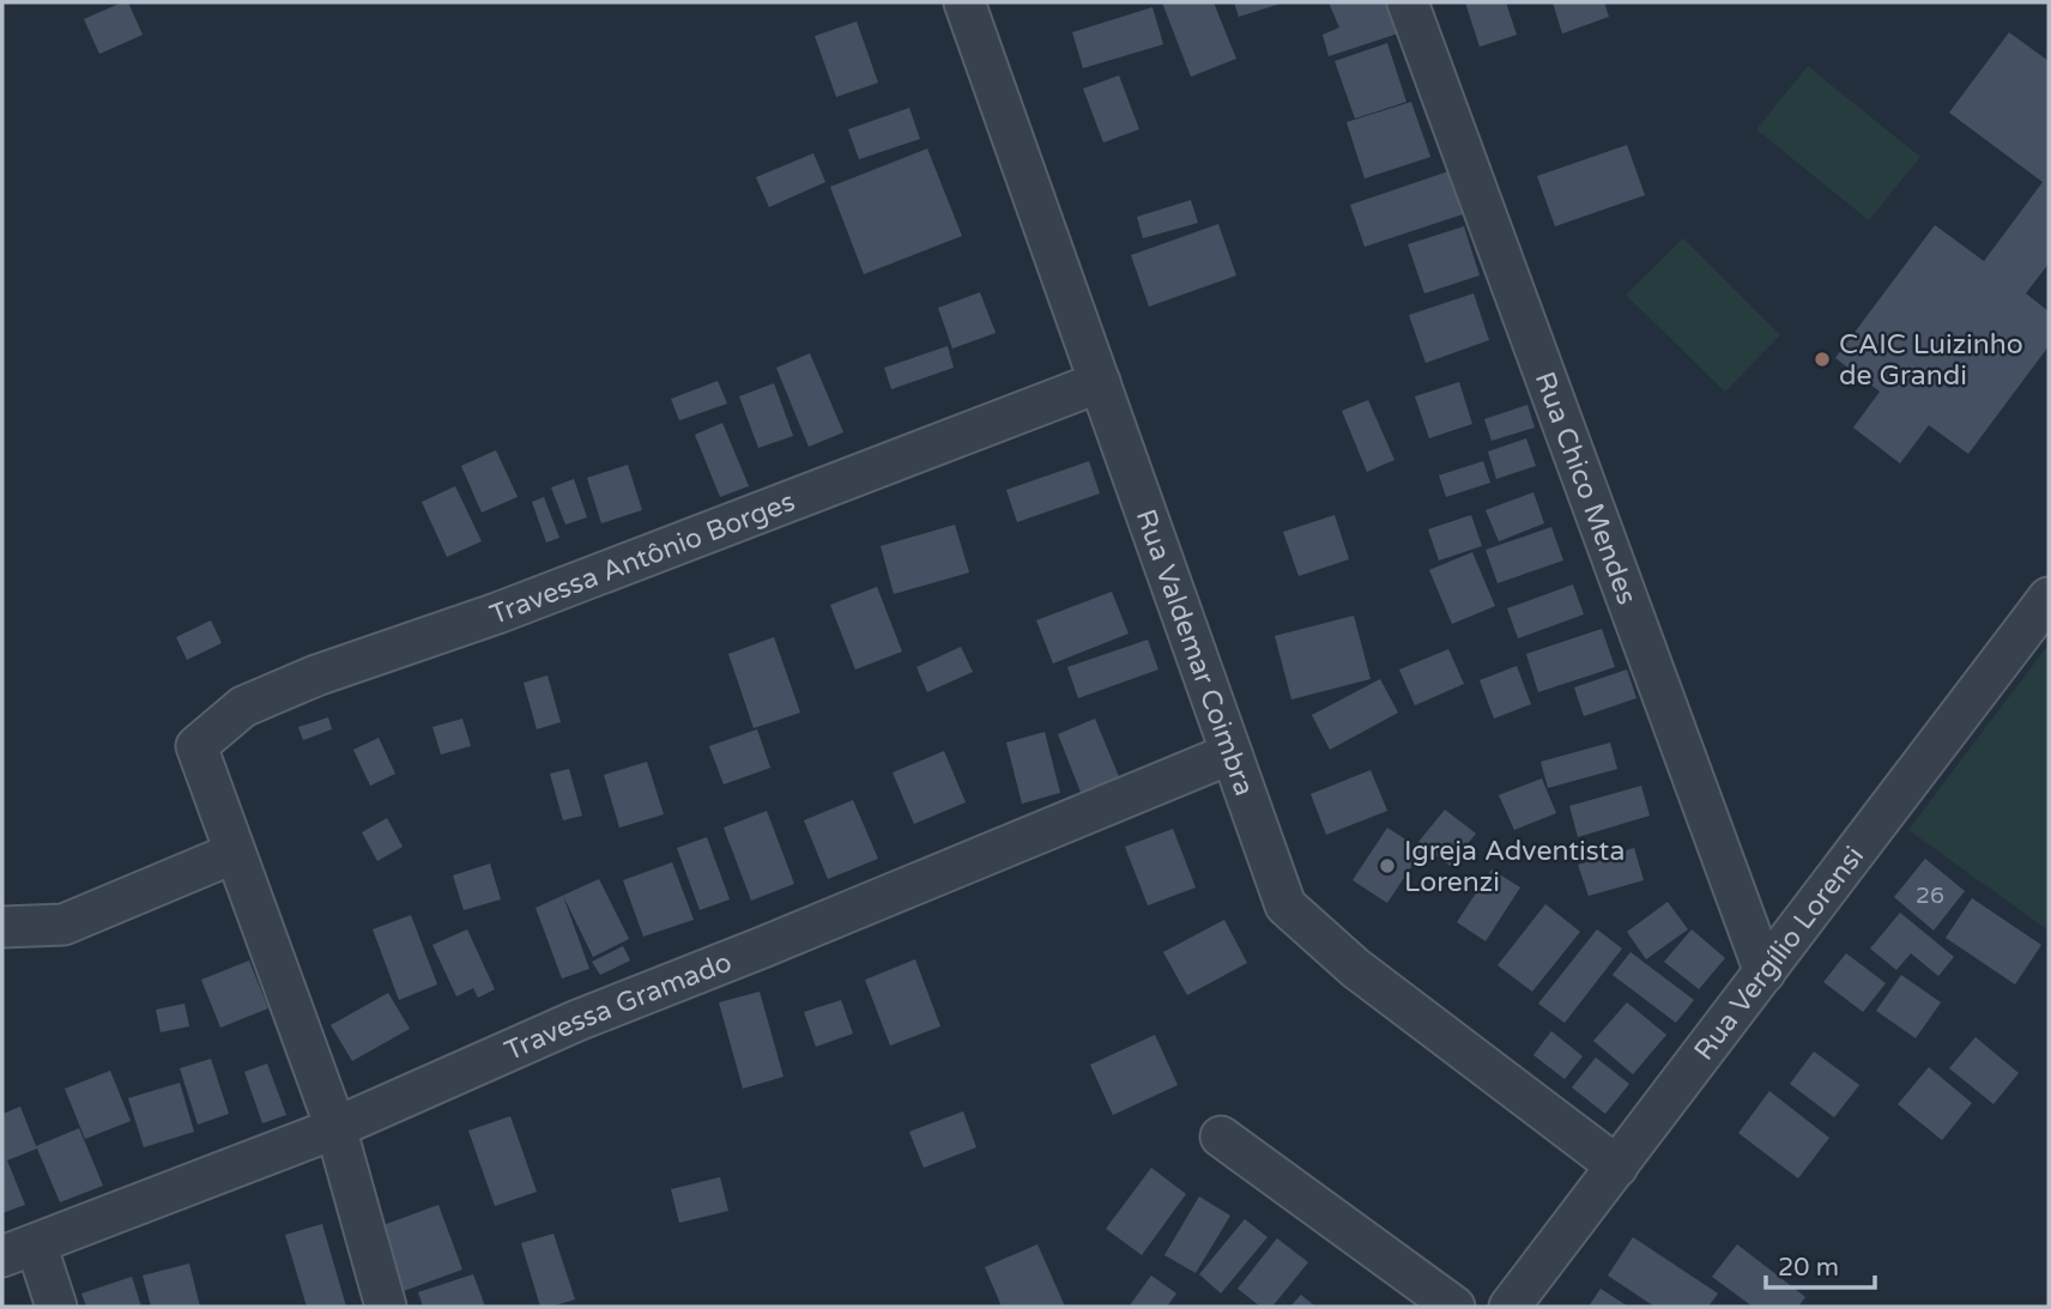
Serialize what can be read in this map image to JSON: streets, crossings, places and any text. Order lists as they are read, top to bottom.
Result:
{
  "streets": {
    "street": [
      "Rua Chico Mendes",
      "Travessa Antônio Borges",
      "Rua Valdemar Coimbra",
      "Rua Vergílio Lorensi",
      "Travessa Gramado"
    ]
  },
  "crossings": [
    ["Rua Chico Mendes", "Rua Vergílio Lorensi"],
    ["Travessa Antônio Borges", "Rua Valdemar Coimbra"],
    ["Rua Valdemar Coimbra", "Rua Vergílio Lorensi"],
    ["Rua Valdemar Coimbra", "Travessa Gramado"]
  ],
  "places": ["CAIC Luizinho de Grandi", "Igreja Adventista Lorenzi"],
  "house_numbers": ["26"],
  "scale_bar": "20 m"
}
